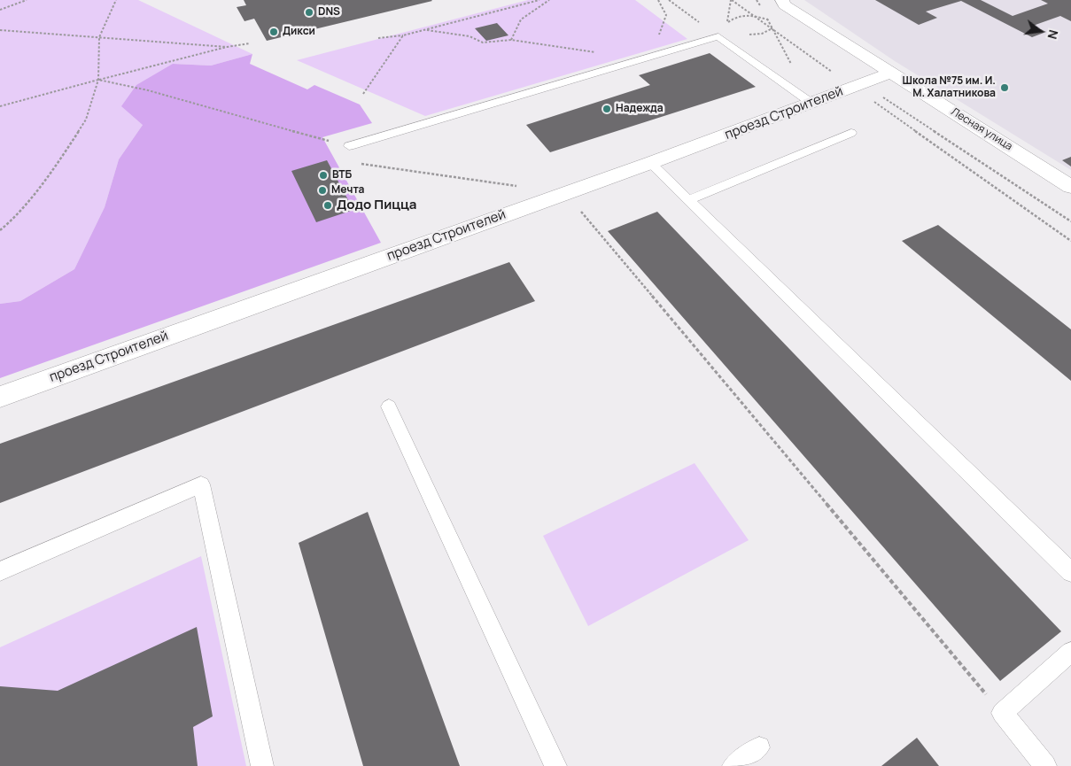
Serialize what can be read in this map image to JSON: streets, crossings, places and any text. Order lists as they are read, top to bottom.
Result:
{
  "streets": {
    "street": ["проезд Строителей", "Лесная улица"]
  },
  "crossings": [
    ["проезд Строителей", "Лесная улица"]
  ],
  "places": [
    "DNS",
    "Дикси",
    "Школа №75 им. И. М. Халатникова",
    "Надежда",
    "ВТБ",
    "Мечта",
    "Додо Пицца"
  ],
  "north": "right"
}
